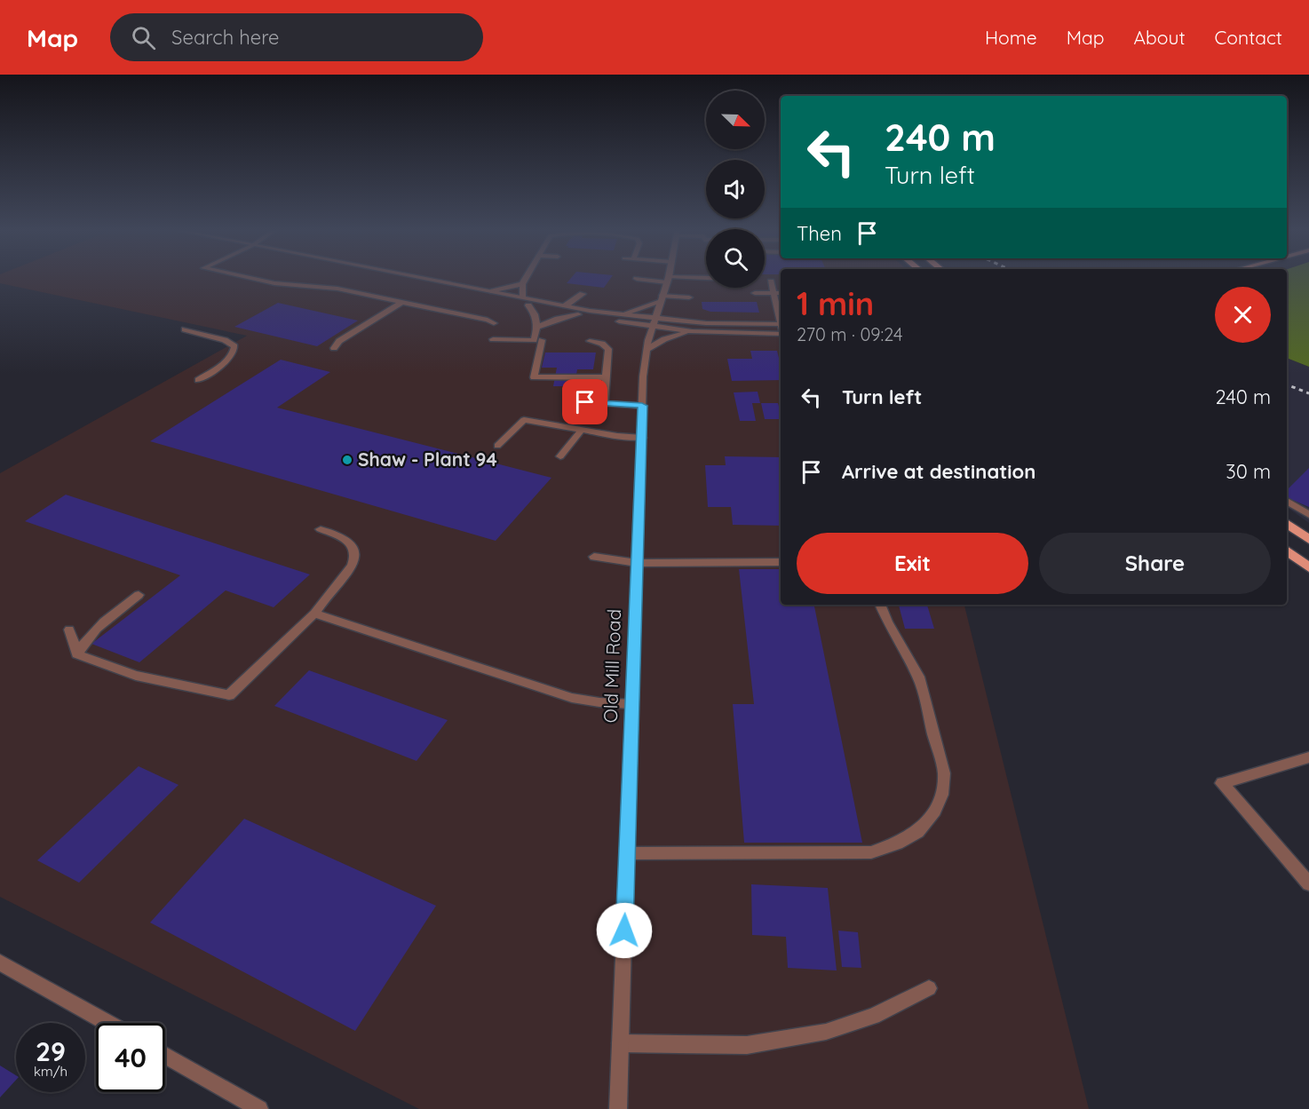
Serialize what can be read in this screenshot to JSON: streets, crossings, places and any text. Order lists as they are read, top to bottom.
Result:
{
  "streets": {
    "street": ["Old Mill Road"]
  },
  "places": ["Shaw - Plant 94"],
  "north": "bottom right",
  "page": {
    "header": "Map",
    "search": "Search here",
    "nav": [
      "Home",
      "Map",
      "About",
      "Contact"
    ],
    "turn": ["240 m", "Turn left"],
    "then": "Then",
    "heading": ["1 min", "270 m · 09:24"],
    "list": [
      {
        "name": "Turn left",
        "value": "240 m"
      },
      {
        "name": "Arrive at destination",
        "value": "30 m"
      }
    ],
    "buttons": ["Exit", "Share"],
    "speed": "29 km/h",
    "limit": "40"
  }
}
